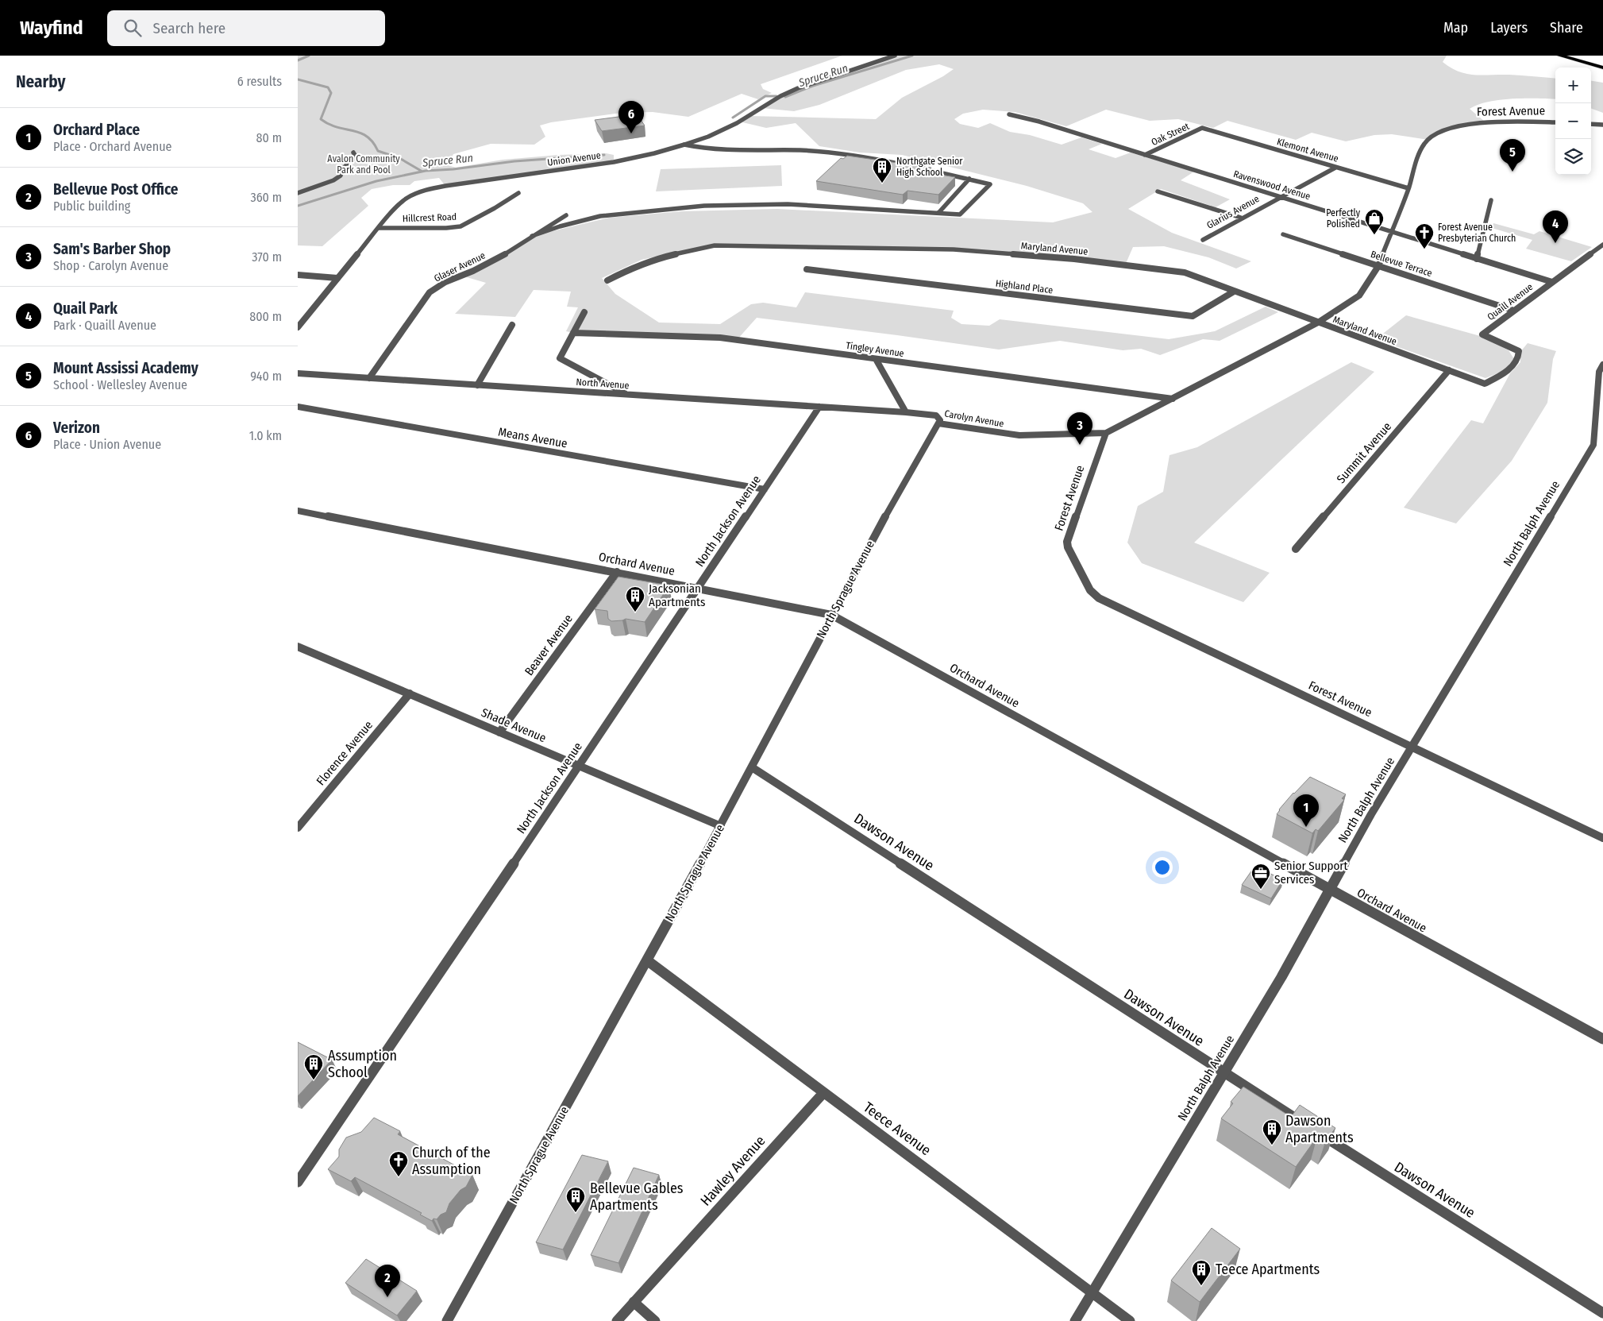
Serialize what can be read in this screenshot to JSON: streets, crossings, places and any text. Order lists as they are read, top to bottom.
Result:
{
  "streets": {
    "street": [
      "Forest Avenue",
      "Oak Street",
      "Klemont Avenue",
      "Union Avenue",
      "Ravenswood Avenue",
      "Glarius Avenue",
      "Hillcrest Road",
      "Maryland Avenue",
      "Bellevue Terrace",
      "Glaser Avenue",
      "Highland Place",
      "Quaill Avenue",
      "Tingley Avenue",
      "North Avenue",
      "Carolyn Avenue",
      "Means Avenue",
      "Summit Avenue",
      "North Jackson Avenue",
      "North Balph Avenue",
      "Orchard Avenue",
      "North Sprague Avenue",
      "Beaver Avenue",
      "Shade Avenue",
      "Florence Avenue",
      "Dawson Avenue",
      "Teece Avenue",
      "Hawley Avenue"
    ]
  },
  "crossings": [
    ["Forest Avenue", "Klemont Avenue"],
    ["Forest Avenue", "Ravenswood Avenue"],
    ["Forest Avenue", "Maryland Avenue"],
    ["Forest Avenue", "Bellevue Terrace"],
    ["Forest Avenue", "Tingley Avenue"],
    ["Forest Avenue", "Carolyn Avenue"],
    ["Forest Avenue", "North Balph Avenue"],
    ["Oak Street", "Klemont Avenue"],
    ["Oak Street", "Ravenswood Avenue"],
    ["Klemont Avenue", "Glarius Avenue"],
    ["Union Avenue", "Hillcrest Road"],
    ["Ravenswood Avenue", "Glarius Avenue"],
    ["Ravenswood Avenue", "Quaill Avenue"],
    ["Maryland Avenue", "Highland Place"],
    ["Maryland Avenue", "Quaill Avenue"],
    ["Maryland Avenue", "Summit Avenue"],
    ["Bellevue Terrace", "Quaill Avenue"],
    ["Glaser Avenue", "North Avenue"],
    ["North Avenue", "Carolyn Avenue"],
    ["North Avenue", "North Jackson Avenue"],
    ["Carolyn Avenue", "North Sprague Avenue"],
    ["Means Avenue", "North Jackson Avenue"],
    ["North Jackson Avenue", "Orchard Avenue"],
    ["North Jackson Avenue", "Shade Avenue"],
    ["North Balph Avenue", "Orchard Avenue"],
    ["North Balph Avenue", "Dawson Avenue"],
    ["North Balph Avenue", "Teece Avenue"],
    ["Orchard Avenue", "North Sprague Avenue"],
    ["Orchard Avenue", "Beaver Avenue"],
    ["North Sprague Avenue", "Shade Avenue"],
    ["North Sprague Avenue", "Dawson Avenue"],
    ["North Sprague Avenue", "Teece Avenue"],
    ["Beaver Avenue", "Shade Avenue"],
    ["Shade Avenue", "Florence Avenue"],
    ["Teece Avenue", "Hawley Avenue"]
  ],
  "water": ["Spruce Run"],
  "parks": ["Avalon Community Park and Pool"],
  "places": {
    "building": [
      "Northgate Senior High School",
      "Jacksonian Apartments",
      "Assumption School",
      "Dawson Apartments",
      "Bellevue Gables Apartments",
      "Teece Apartments"
    ],
    "shop": ["Perfectly Polished"],
    "church": ["Forest Avenue Presbyterian Church", "Church of the Assumption"],
    "office": ["Senior Support Services"]
  },
  "page": {
    "header": "Wayfind",
    "search": "Search here",
    "nav": ["Map", "Layers", "Share"],
    "heading": ["Nearby", "6 results"],
    "map_buttons": ["+", "−"],
    "pins": [
      "6",
      "5",
      "4",
      "3",
      "1",
      "2"
    ],
    "list": [
      {
        "mark": "1",
        "name": "Orchard Place",
        "note": "Place · Orchard Avenue",
        "value": "80 m"
      },
      {
        "mark": "2",
        "name": "Bellevue Post Office",
        "note": "Public building",
        "value": "360 m"
      },
      {
        "mark": "3",
        "name": "Sam's Barber Shop",
        "note": "Shop · Carolyn Avenue",
        "value": "370 m"
      },
      {
        "mark": "4",
        "name": "Quail Park",
        "note": "Park · Quaill Avenue",
        "value": "800 m"
      },
      {
        "mark": "5",
        "name": "Mount Assissi Academy",
        "note": "School · Wellesley Avenue",
        "value": "940 m"
      },
      {
        "mark": "6",
        "name": "Verizon",
        "note": "Place · Union Avenue",
        "value": "1.0 km"
      }
    ]
  }
}
